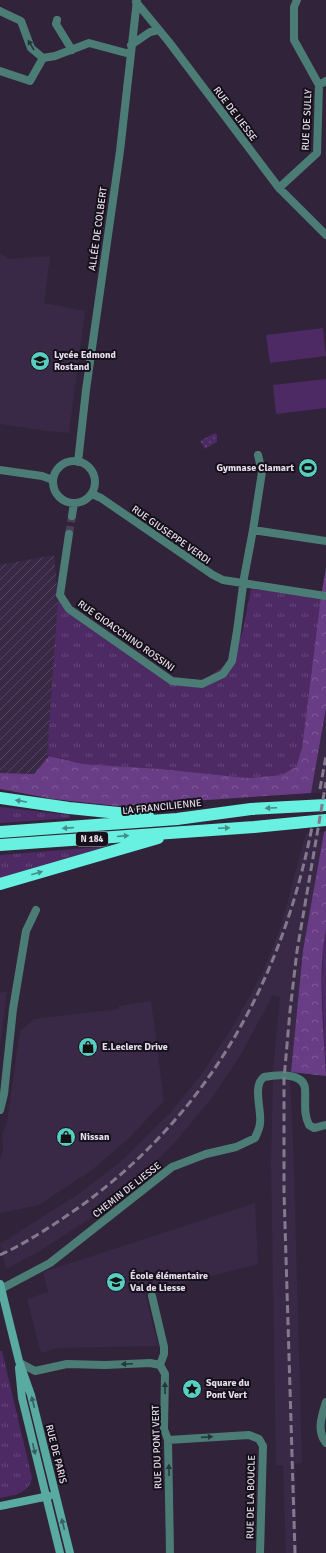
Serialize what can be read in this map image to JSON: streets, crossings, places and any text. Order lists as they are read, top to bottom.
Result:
{
  "streets": {
    "highway": ["LA FRANCILIENNE", "N 184"],
    "main road": ["RUE DE PARIS"],
    "street": [
      "RUE DE LIESSE",
      "RUE DE SULLY",
      "ALLÉE DE COLBERT",
      "RUE GIUSEPPE VERDI",
      "RUE GIOACCHINO ROSSINI",
      "CHEMIN DE LIESSE",
      "RUE DU PONT VERT",
      "RUE DE LA BOUCLE"
    ]
  },
  "crossings": [
    ["RUE DE LIESSE", "RUE DE SULLY"],
    ["RUE DE LIESSE", "ALLÉE DE COLBERT"],
    ["ALLÉE DE COLBERT", "RUE GIUSEPPE VERDI"],
    ["RUE GIUSEPPE VERDI", "RUE GIOACCHINO ROSSINI"],
    ["CHEMIN DE LIESSE", "RUE DE PARIS"],
    ["RUE DU PONT VERT", "RUE DE LA BOUCLE"]
  ],
  "one_way": ["RUE DU PONT VERT"],
  "places": {
    "school or university": ["Lycée Edmond Rostand", "École élémentaire Val de Liesse"],
    "sports": ["Gymnase Clamart"],
    "shop": ["E.Leclerc Drive", "Nissan"],
    "place": ["Square du Pont Vert"]
  }
}
